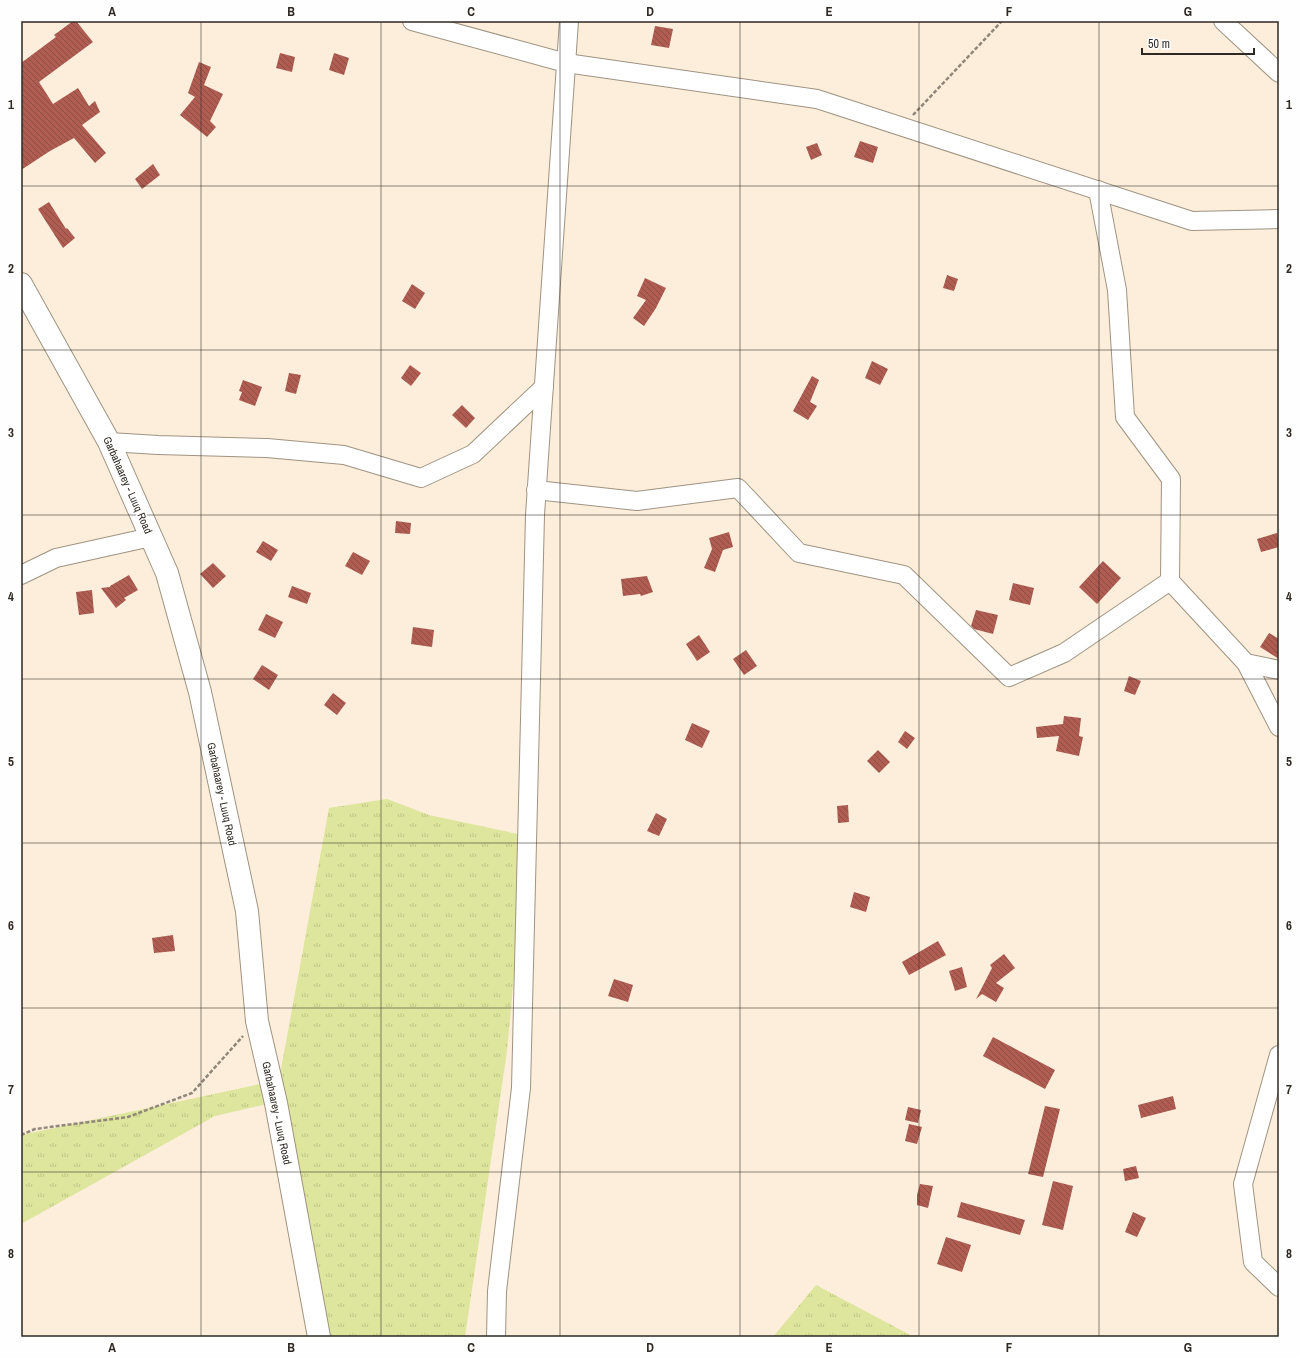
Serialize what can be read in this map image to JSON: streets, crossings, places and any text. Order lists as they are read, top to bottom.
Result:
{
  "streets": {
    "street": ["Garbahaarey - Luuq Road"]
  },
  "scale_bar": "50 m",
  "grid": {
    "columns": [
      "A",
      "B",
      "C",
      "D",
      "E",
      "F",
      "G"
    ],
    "rows": [
      "1",
      "2",
      "3",
      "4",
      "5",
      "6",
      "7",
      "8"
    ]
  }
}
